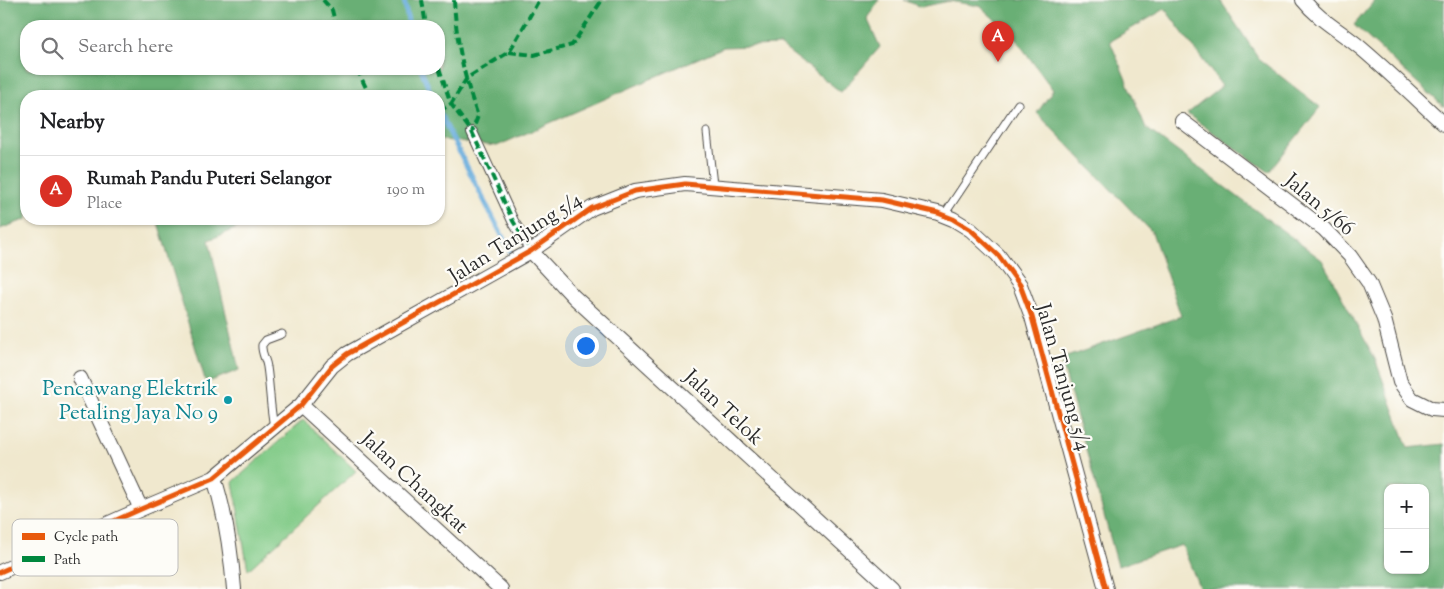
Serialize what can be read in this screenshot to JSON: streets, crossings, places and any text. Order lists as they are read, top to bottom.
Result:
{
  "streets": {
    "street": [
      "Jalan 5/66",
      "Jalan Tanjung 5/4",
      "Jalan Telok",
      "Jalan Changkat"
    ]
  },
  "crossings": [
    ["Jalan Tanjung 5/4", "Jalan Telok"],
    ["Jalan Tanjung 5/4", "Jalan Changkat"]
  ],
  "places": ["Pencawang Elektrik Petaling Jaya No 9"],
  "legend": ["Cycle path", "Path"],
  "page": {
    "search": "Search here",
    "pins": "A",
    "heading": "Nearby",
    "list": [
      {
        "mark": "A",
        "name": "Rumah Pandu Puteri Selangor",
        "note": "Place",
        "value": "190 m"
      }
    ],
    "map_buttons": ["+", "−"]
  }
}
